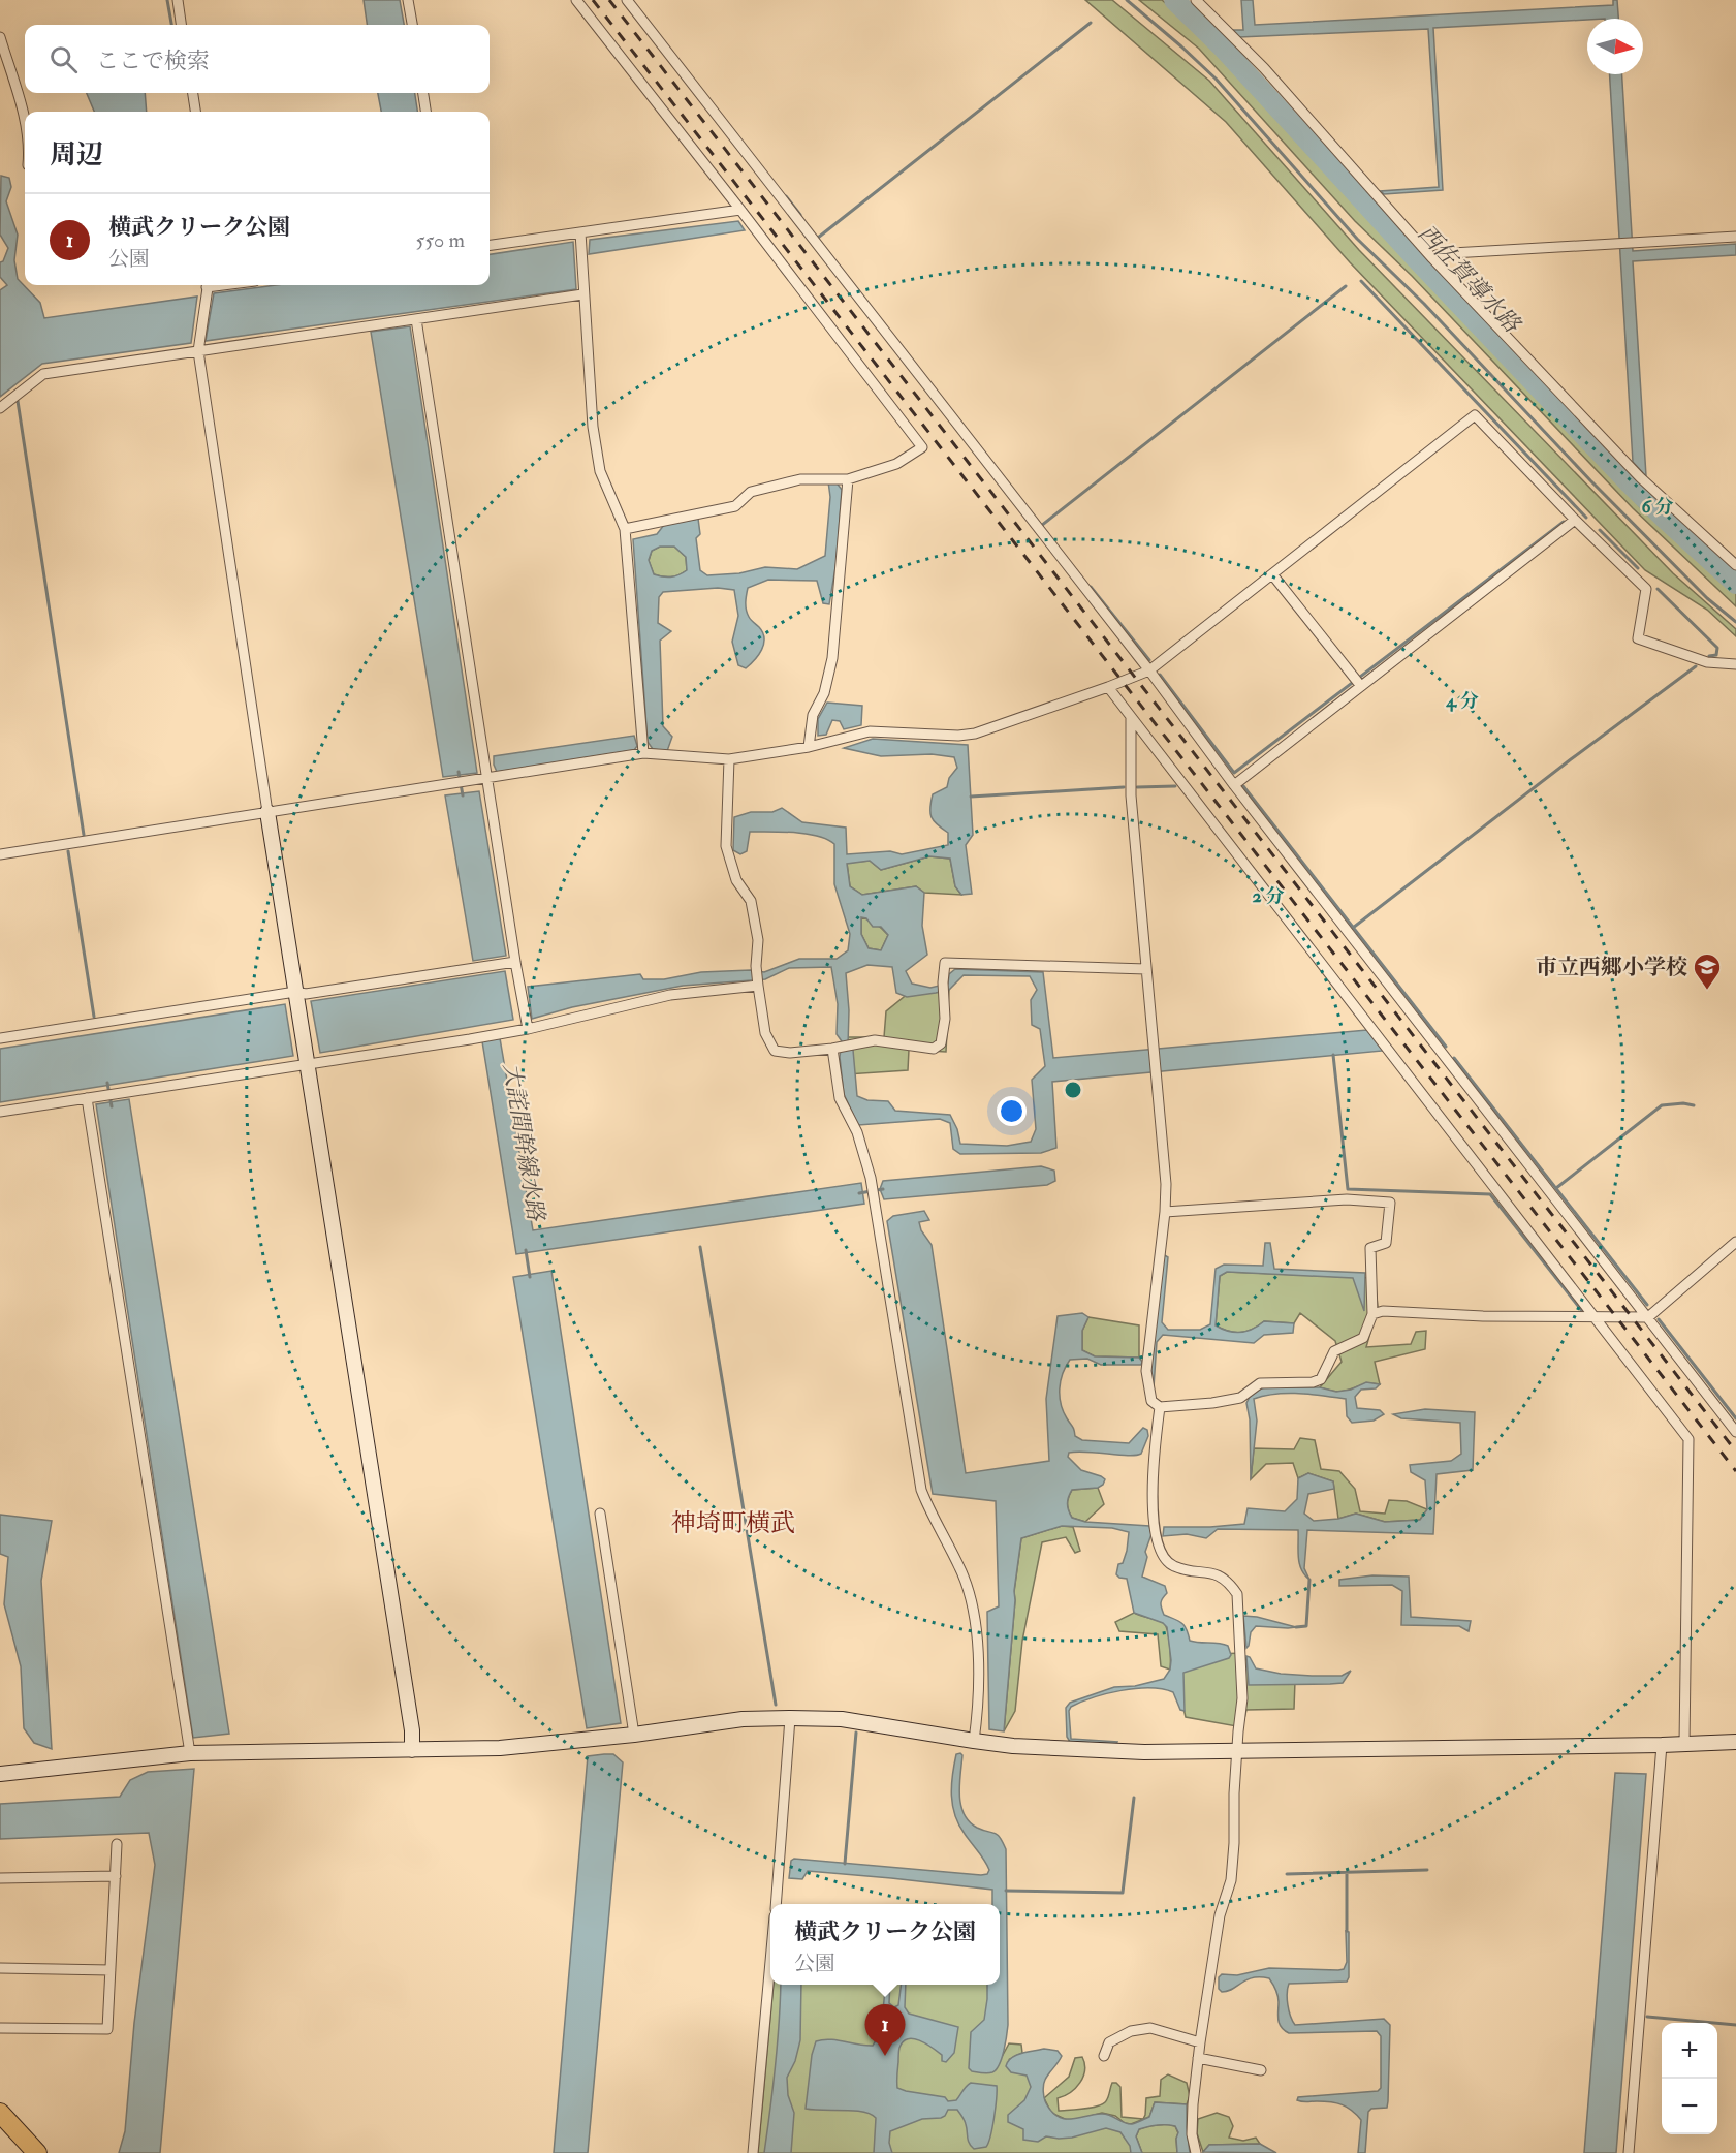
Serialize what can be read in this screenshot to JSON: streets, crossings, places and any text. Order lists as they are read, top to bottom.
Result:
{
  "districts": ["神埼町横武"],
  "water": ["西佐賀導水路", "大詫間幹線水路"],
  "places": {
    "school or university": ["市立西郷小学校"]
  },
  "north": "right",
  "page": {
    "search": "ここで検索",
    "heading": "周辺",
    "list": [
      {
        "mark": "1",
        "name": "横武クリーク公園",
        "note": "公園",
        "value": "550 m"
      }
    ],
    "popup": ["横武クリーク公園", "公園"],
    "pins": "1",
    "map_buttons": ["+", "−"]
  },
  "rings": ["6 分", "4 分", "2 分"]
}
